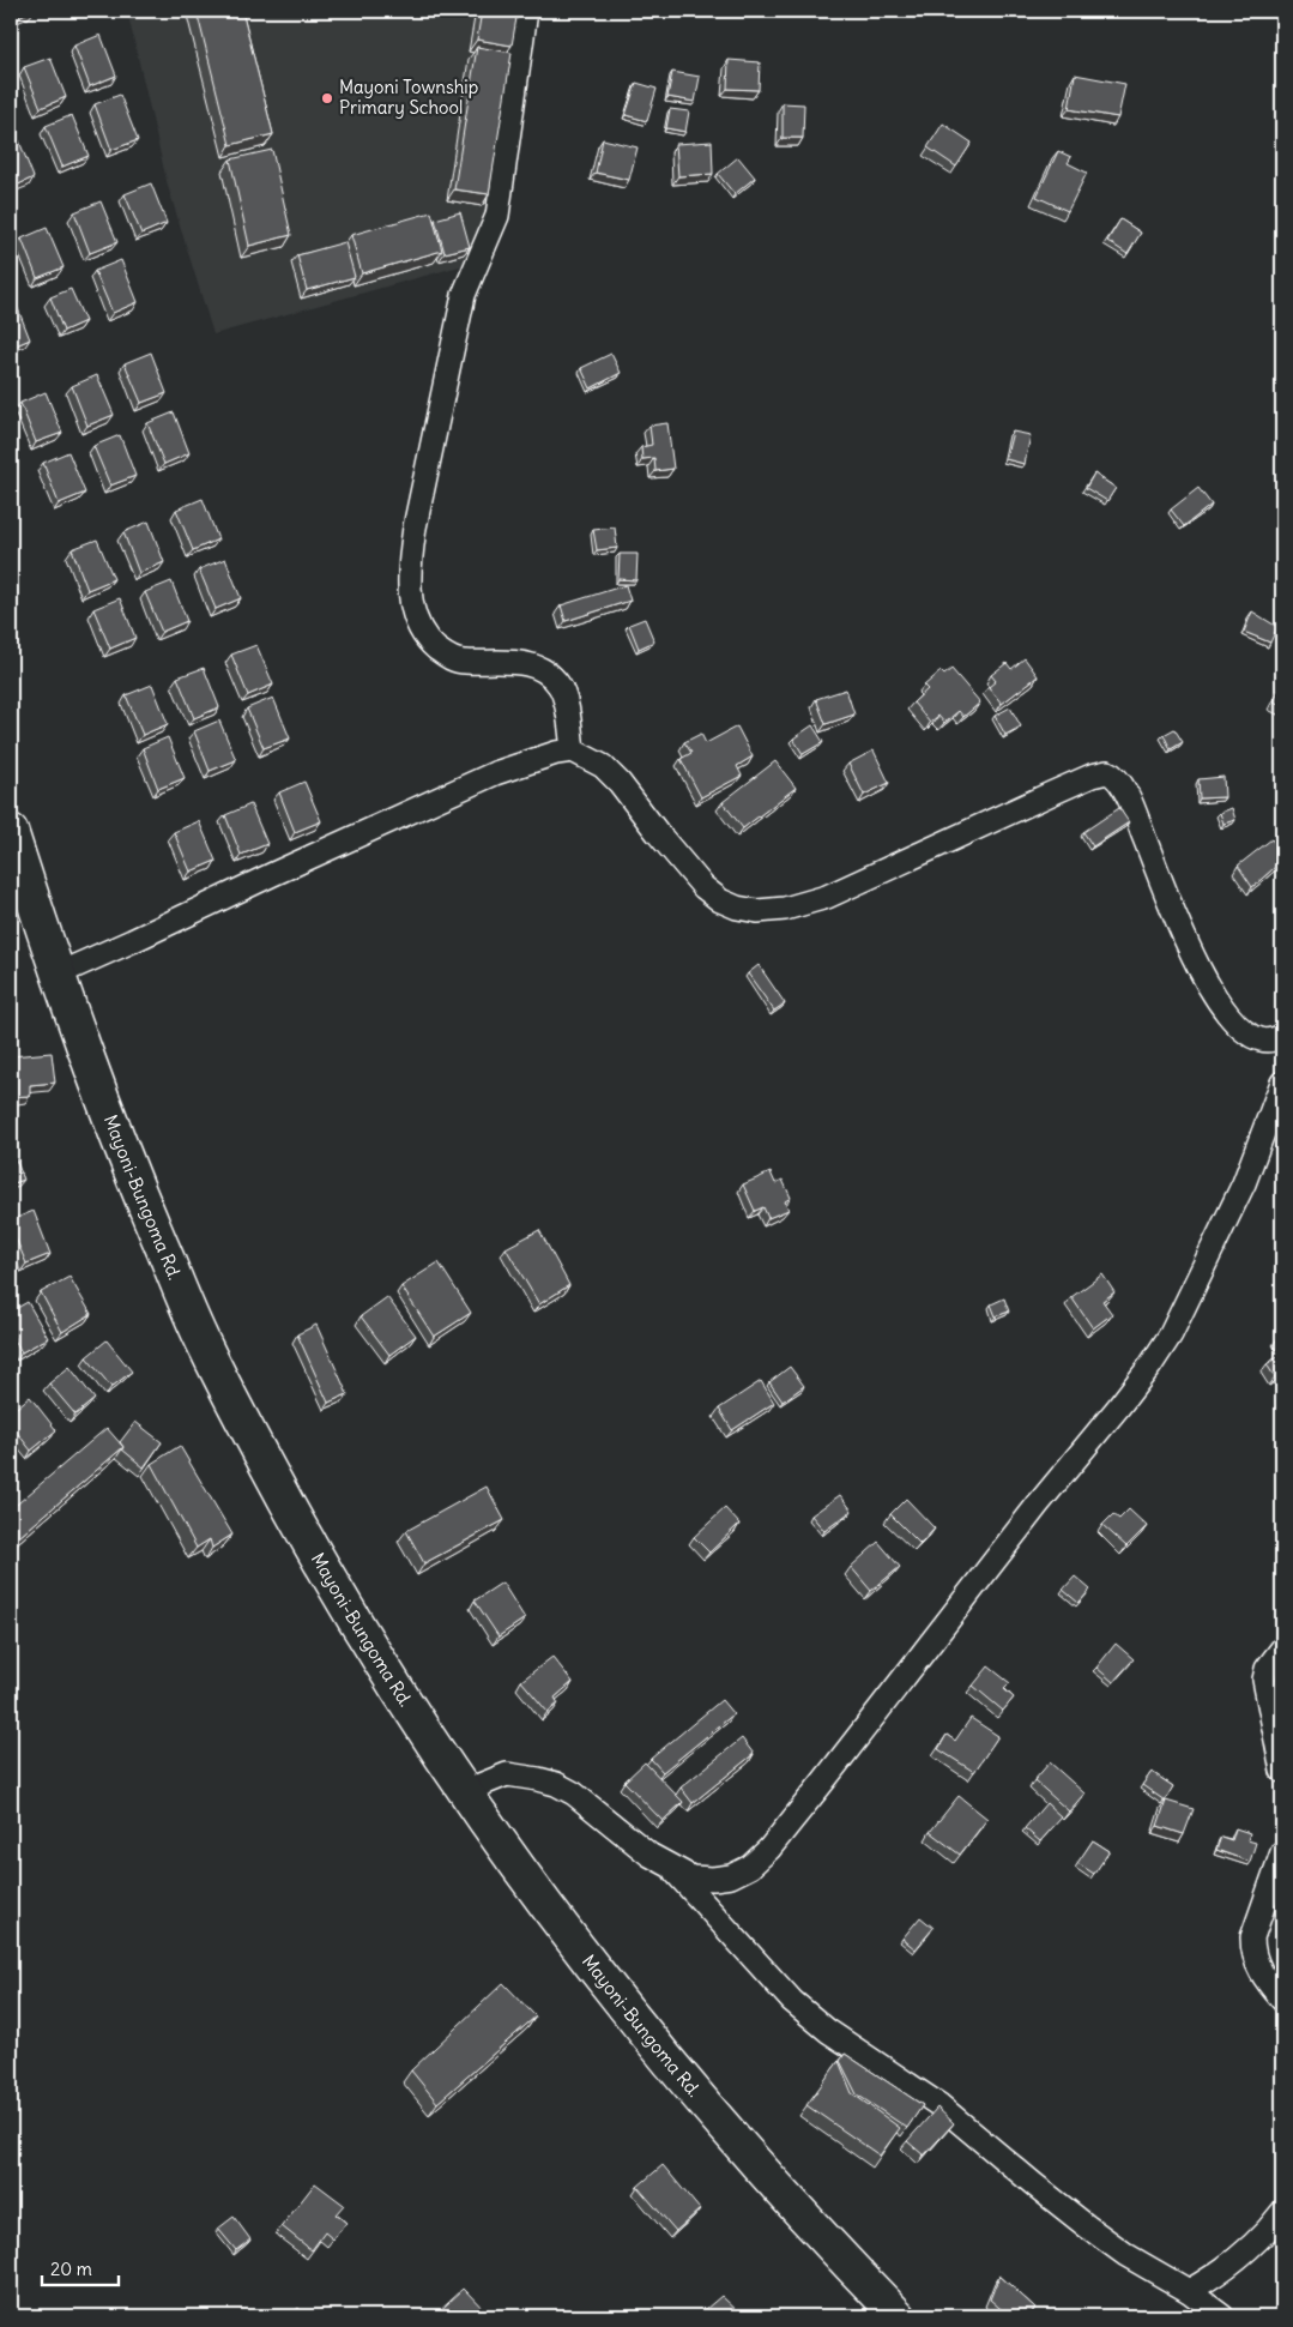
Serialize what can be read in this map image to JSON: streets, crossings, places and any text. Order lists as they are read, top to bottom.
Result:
{
  "streets": {
    "main road": ["Mayoni-Bungoma Rd."]
  },
  "places": ["Mayoni Township Primary School"],
  "scale_bar": "20 m"
}
